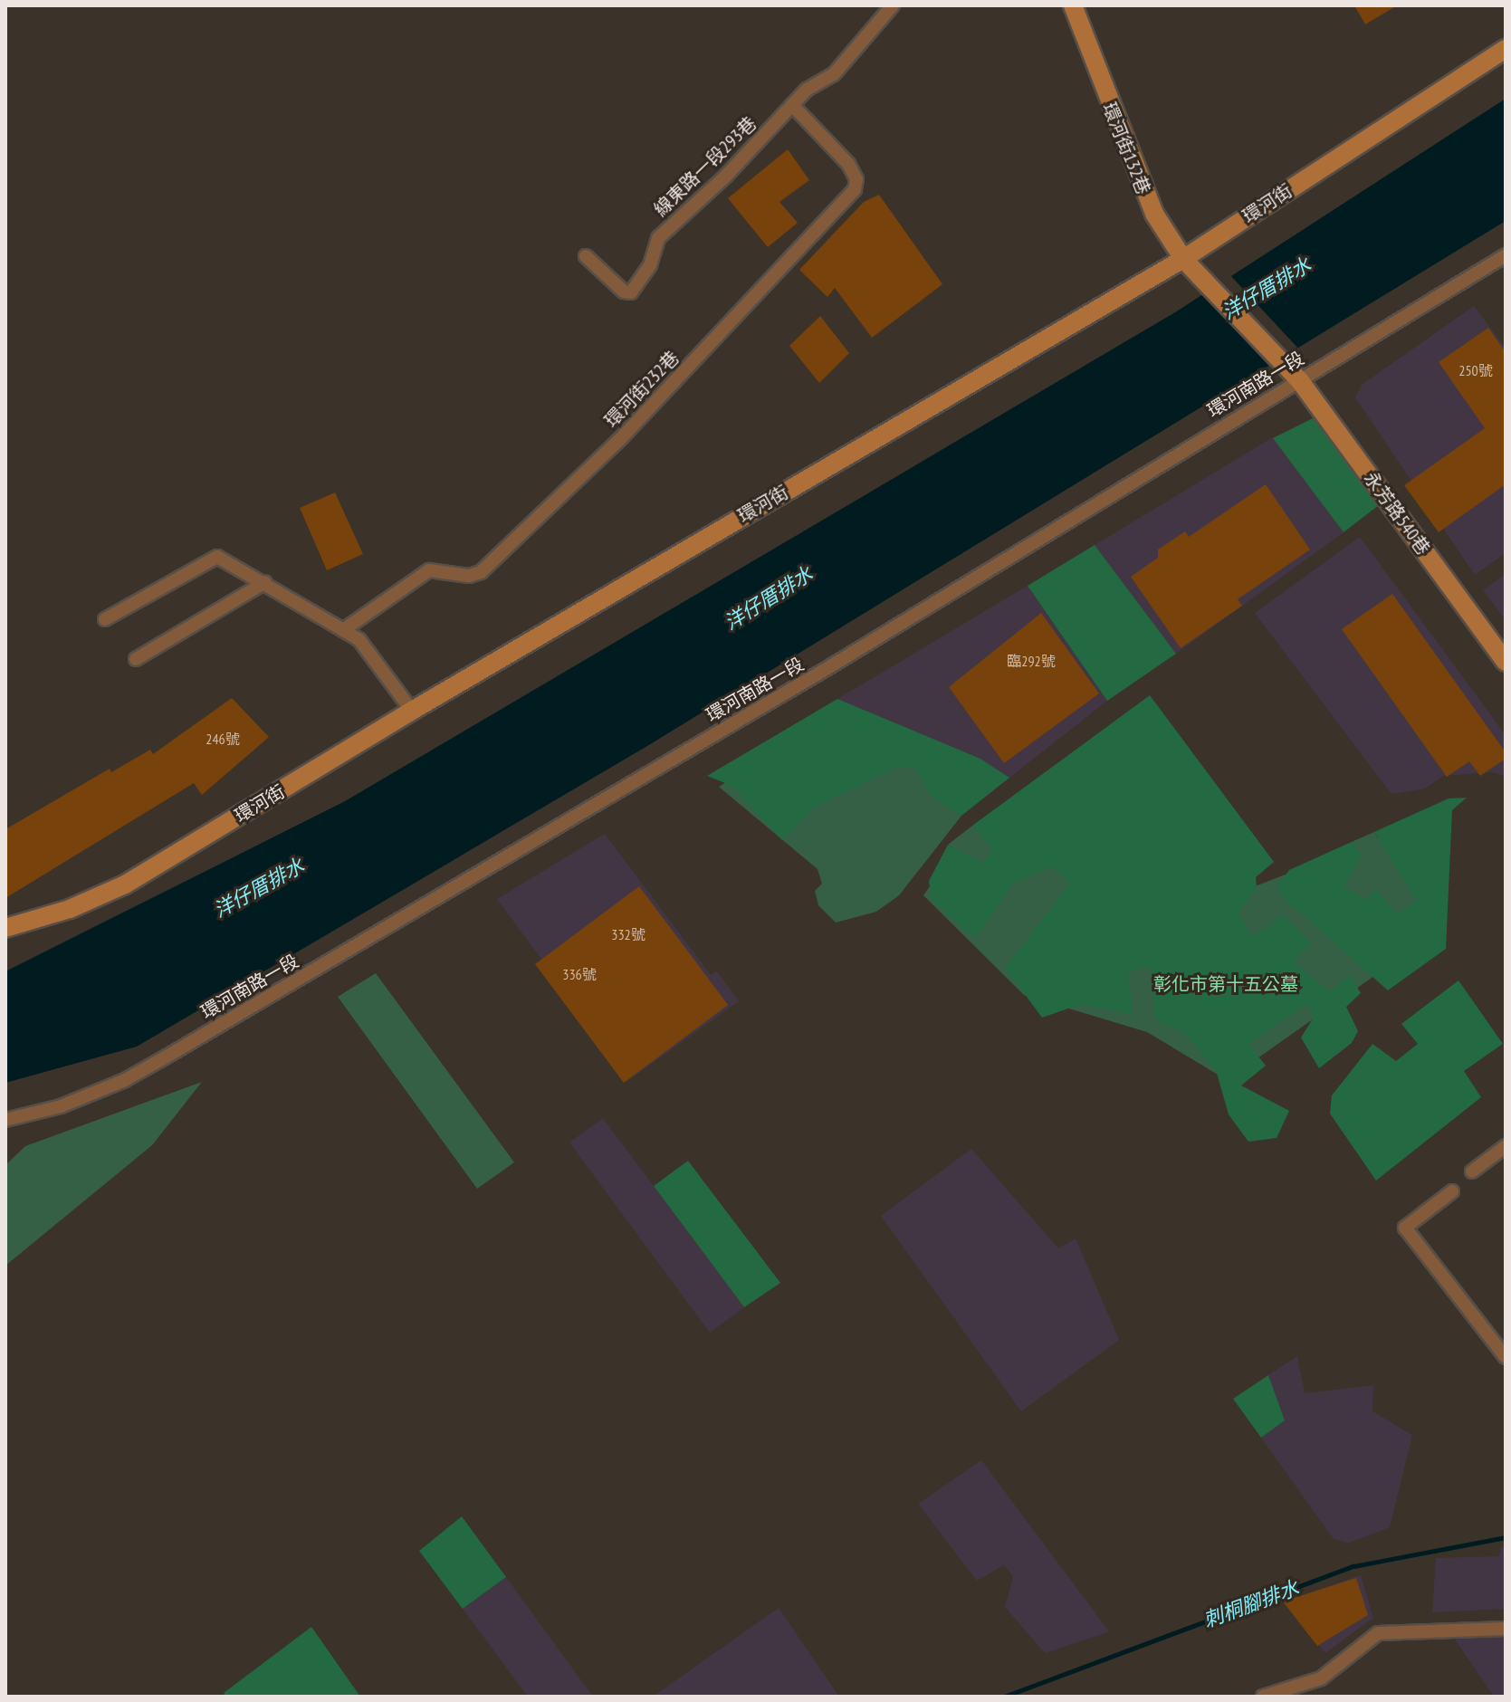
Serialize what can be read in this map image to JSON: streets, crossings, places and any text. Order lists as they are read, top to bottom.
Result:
{
  "streets": {
    "street": [
      "環河街132巷",
      "線東路一段293巷",
      "環河街",
      "環河南路一段",
      "環河街232巷",
      "永芳路540巷"
    ]
  },
  "crossings": [
    ["環河街132巷", "環河街"],
    ["環河街132巷", "永芳路540巷"],
    ["線東路一段293巷", "環河街232巷"],
    ["環河南路一段", "永芳路540巷"]
  ],
  "water": ["洋仔厝排水", "刺桐腳排水"],
  "parks": ["彰化市第十五公墓"],
  "house_numbers": [
    "250號",
    "臨292號",
    "246號",
    "332號",
    "336號"
  ]
}
